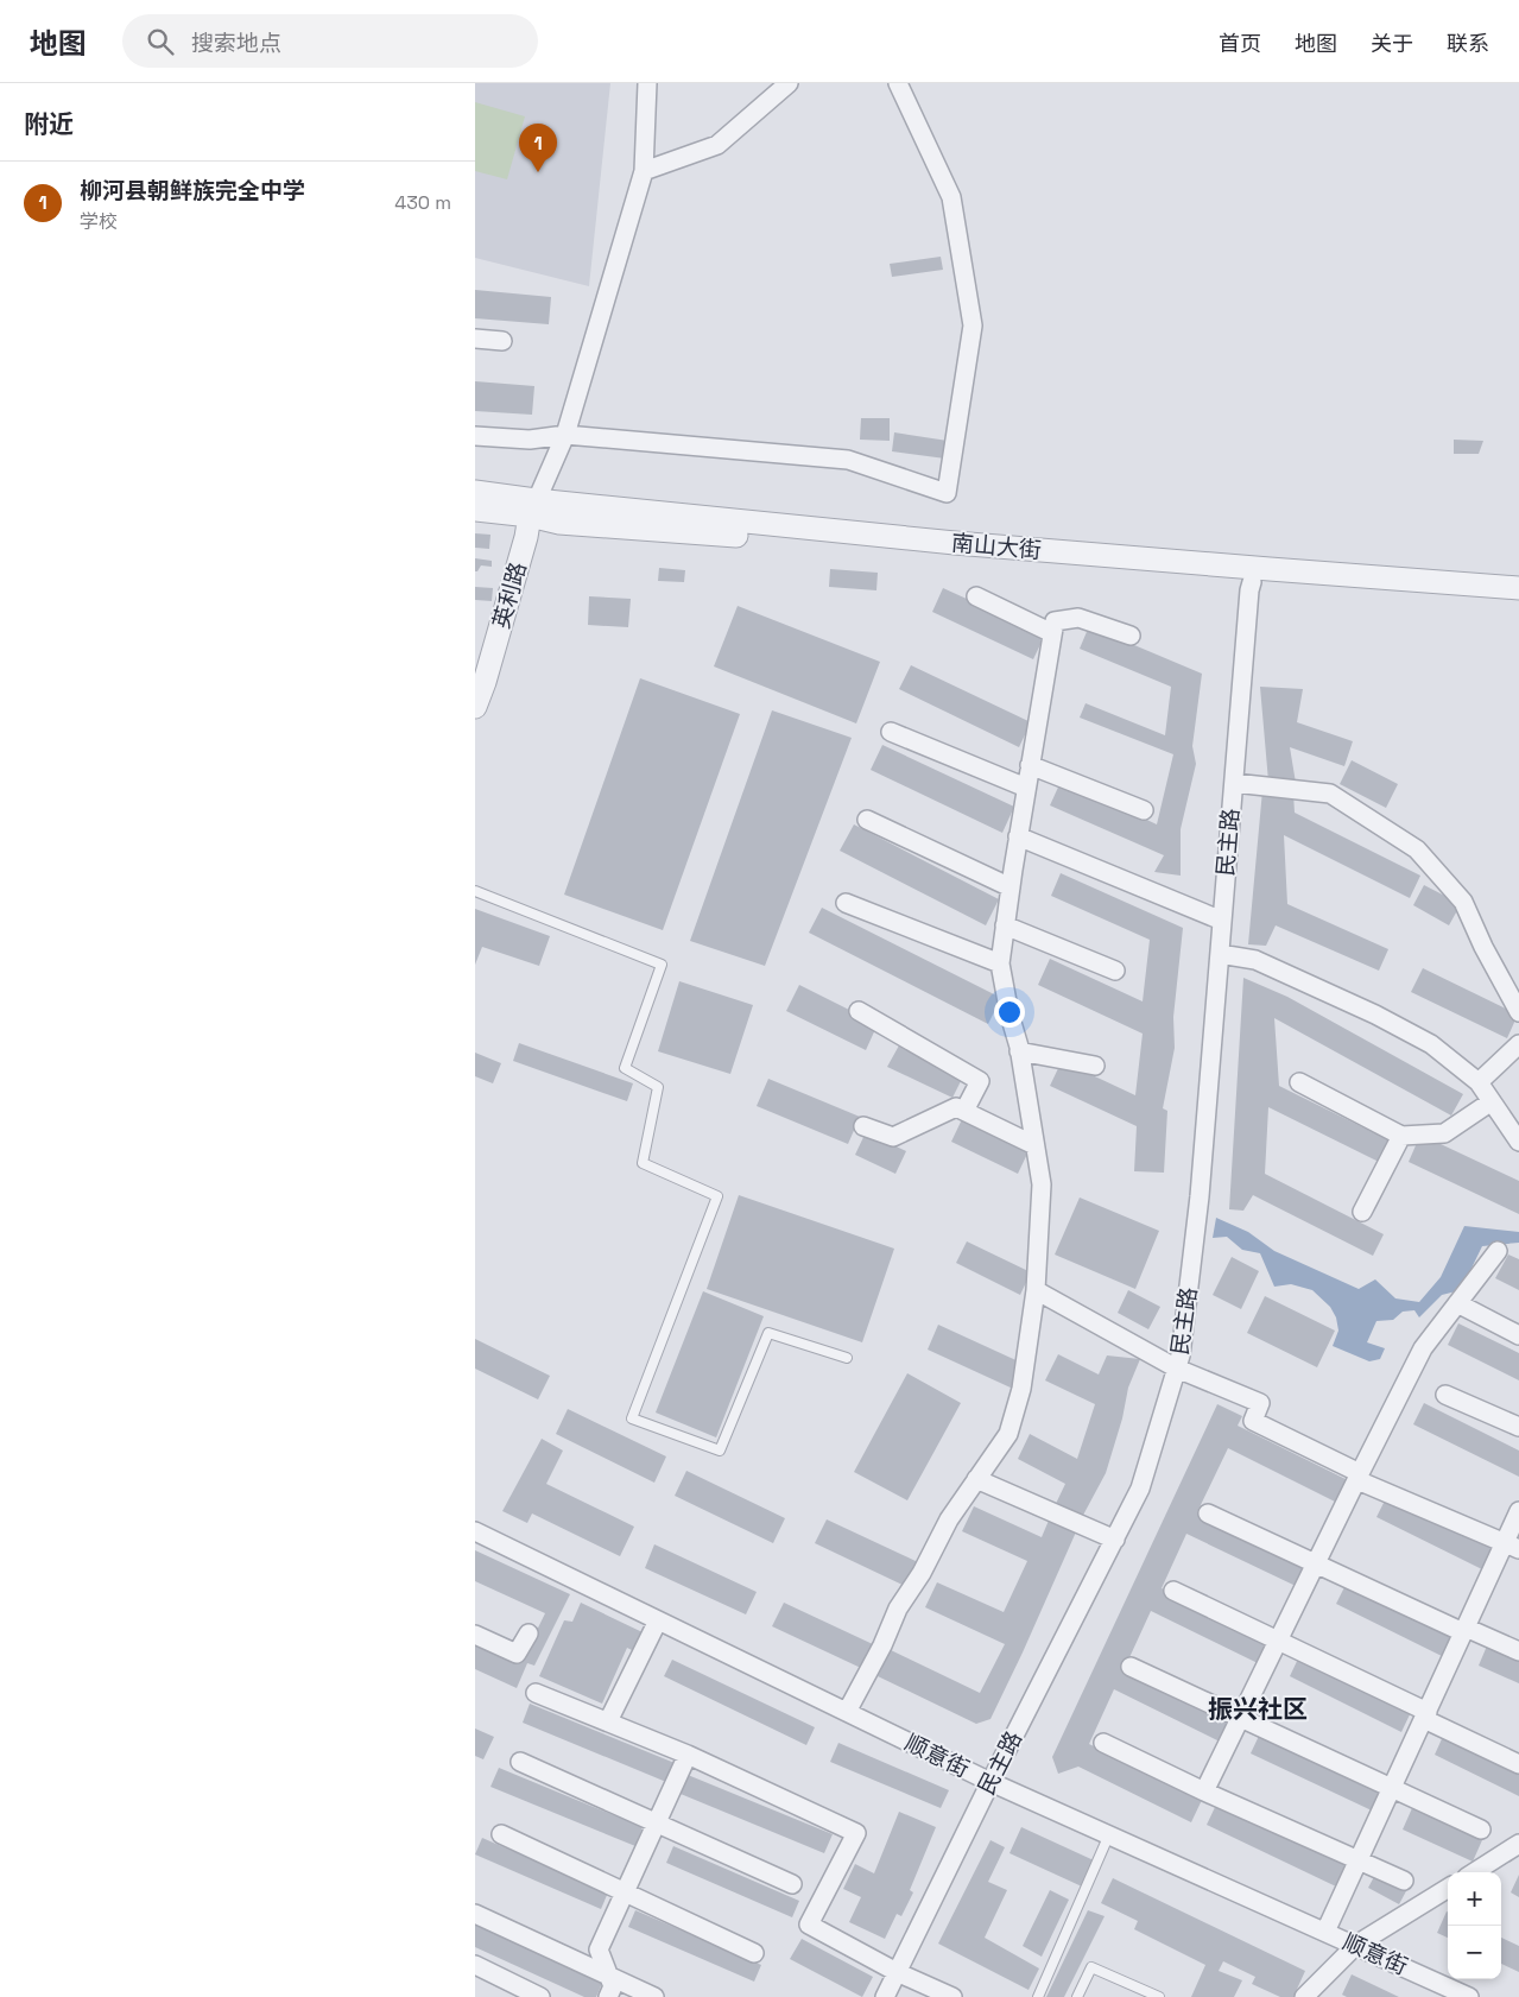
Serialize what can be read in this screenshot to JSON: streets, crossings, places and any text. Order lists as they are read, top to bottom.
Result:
{
  "streets": {
    "street": [
      "南山大街",
      "英利路",
      "民主路",
      "顺意街"
    ]
  },
  "crossings": [
    ["南山大街", "英利路"],
    ["南山大街", "民主路"],
    ["民主路", "顺意街"]
  ],
  "districts": ["振兴社区"],
  "page": {
    "header": "地图",
    "search": "搜索地点",
    "nav": [
      "首页",
      "地图",
      "关于",
      "联系"
    ],
    "heading": "附近",
    "pins": "1",
    "list": [
      {
        "mark": "1",
        "name": "柳河县朝鲜族完全中学",
        "note": "学校",
        "value": "430 m"
      }
    ],
    "map_buttons": ["+", "−"]
  }
}
